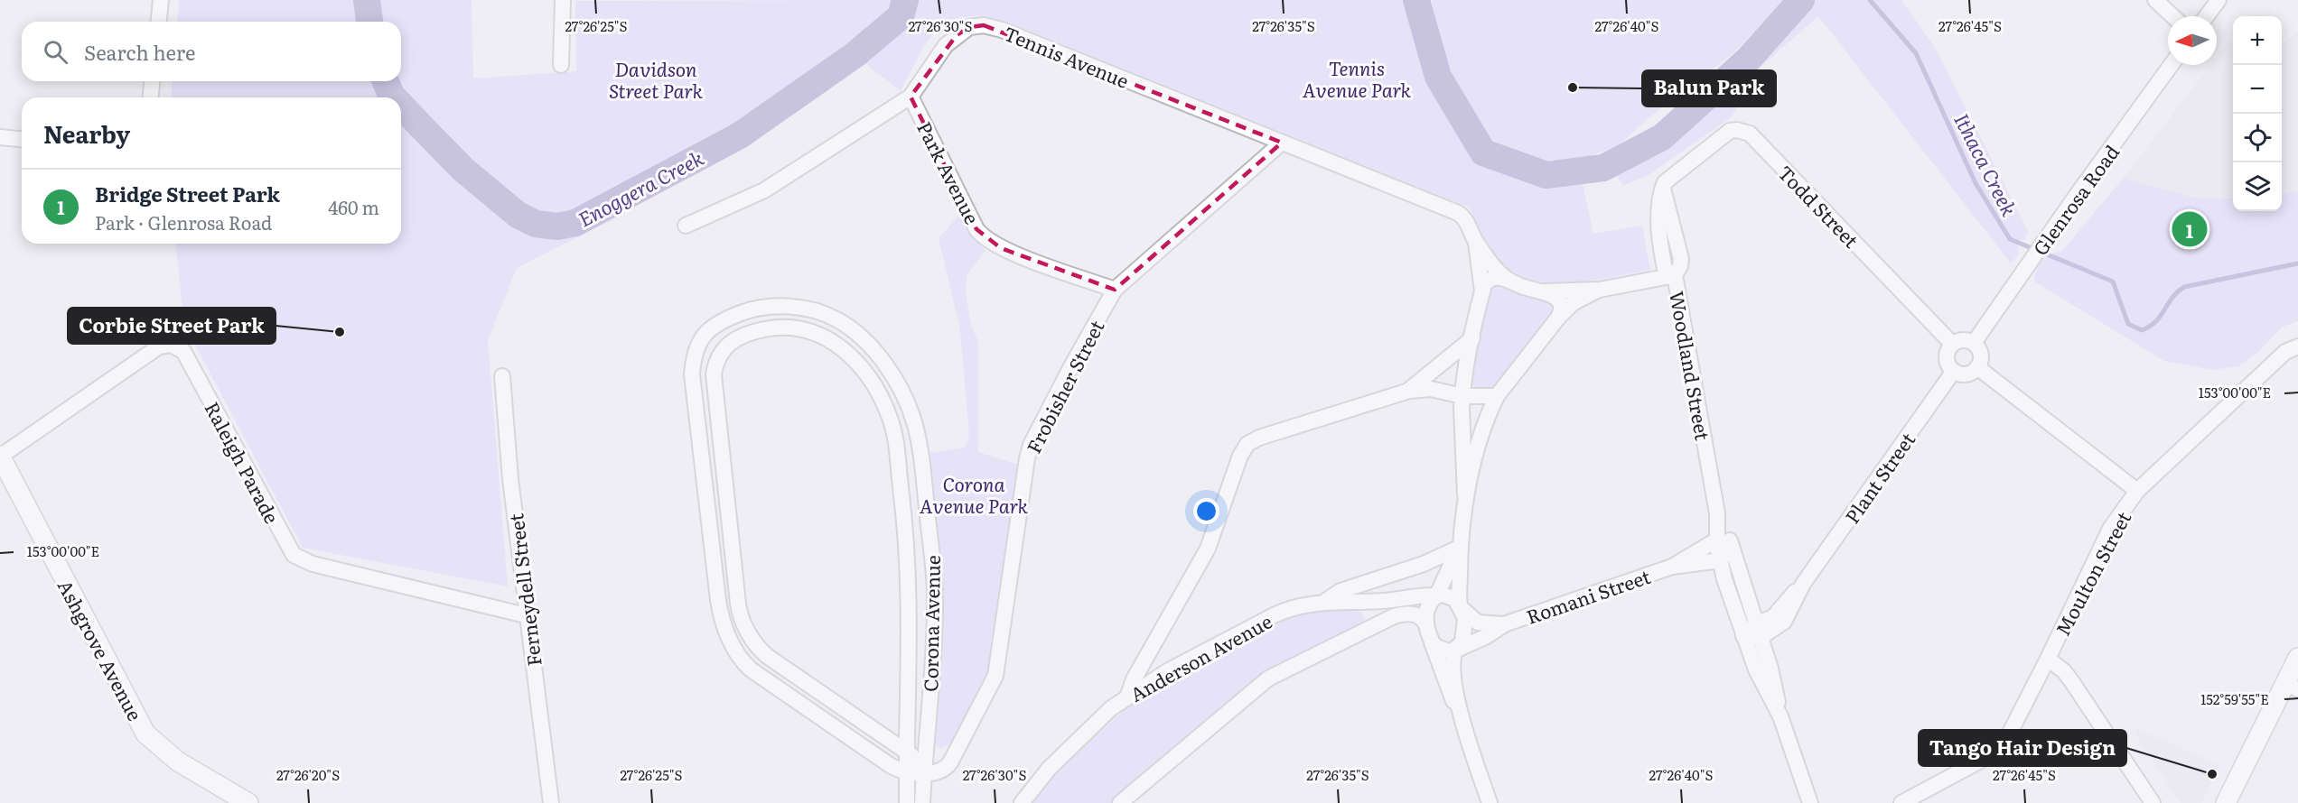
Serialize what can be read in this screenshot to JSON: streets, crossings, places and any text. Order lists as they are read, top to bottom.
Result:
{
  "streets": {
    "main road": ["Ashgrove Avenue"],
    "street": [
      "Tennis Avenue",
      "Park Avenue",
      "Glenrosa Road",
      "Todd Street",
      "Woodland Street",
      "Frobisher Street",
      "Raleigh Parade",
      "Plant Street",
      "Moulton Street",
      "Ferneydell Street",
      "Romani Street",
      "Corona Avenue",
      "Anderson Avenue"
    ]
  },
  "crossings": [
    ["Tennis Avenue", "Park Avenue"],
    ["Tennis Avenue", "Frobisher Street"],
    ["Park Avenue", "Frobisher Street"],
    ["Glenrosa Road", "Todd Street"],
    ["Glenrosa Road", "Plant Street"],
    ["Todd Street", "Woodland Street"],
    ["Todd Street", "Plant Street"],
    ["Woodland Street", "Plant Street"],
    ["Woodland Street", "Romani Street"],
    ["Frobisher Street", "Corona Avenue"],
    ["Raleigh Parade", "Ferneydell Street"],
    ["Raleigh Parade", "Ashgrove Avenue"],
    ["Romani Street", "Anderson Avenue"]
  ],
  "water": ["Ithaca Creek", "Enoggera Creek"],
  "parks": ["Tennis Avenue Park", "Davidson Street Park", "Corona Avenue Park"],
  "places": ["Balun Park", "Corbie Street Park", "Tango Hair Design"],
  "north": "left",
  "page": {
    "map_buttons": ["+", "−"],
    "search": "Search here",
    "heading": "Nearby",
    "list": [
      {
        "mark": "1",
        "name": "Bridge Street Park",
        "note": "Park · Glenrosa Road",
        "value": "460 m"
      }
    ],
    "pins": "1"
  },
  "coordinates": [
    "27°26'25\"S",
    "27°26'30\"S",
    "27°26'35\"S",
    "27°26'40\"S",
    "27°26'45\"S",
    "153°00'00\"E",
    "152°59'55\"E",
    "27°26'20\"S"
  ]
}
